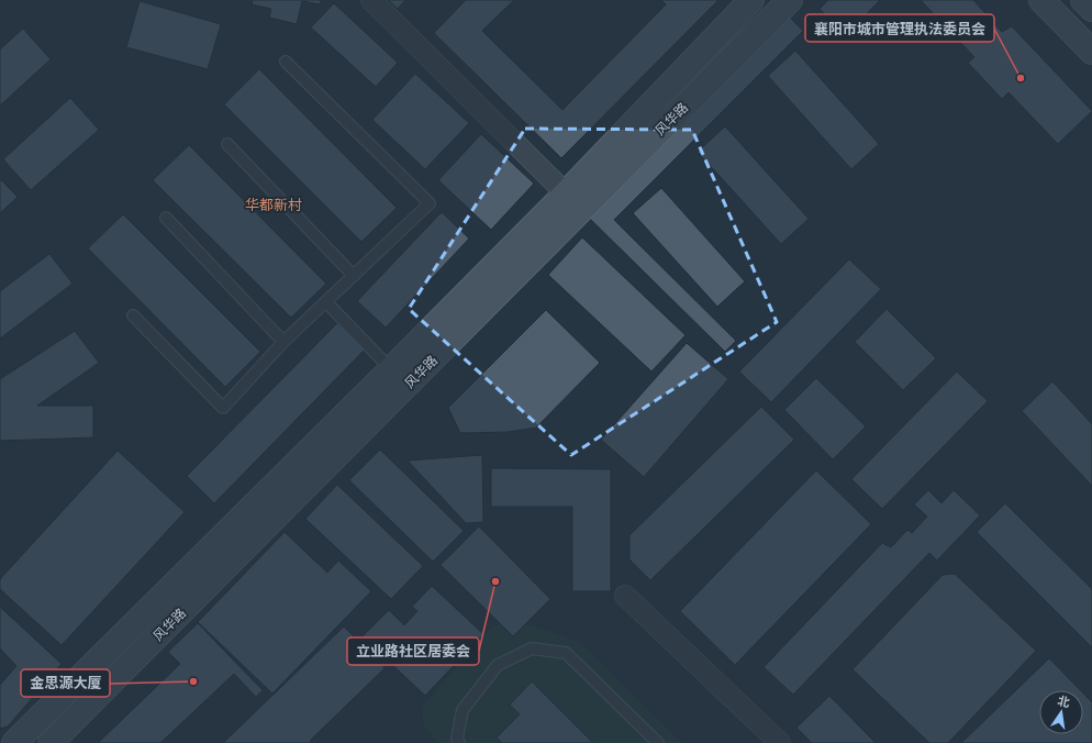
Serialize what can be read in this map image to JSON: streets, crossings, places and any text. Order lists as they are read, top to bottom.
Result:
{
  "streets": {
    "street": ["风华路"]
  },
  "districts": ["华都新村"],
  "places": ["襄阳市城市管理执法委员会", "立业路社区居委会", "金思源大厦"],
  "north": "top"
}
